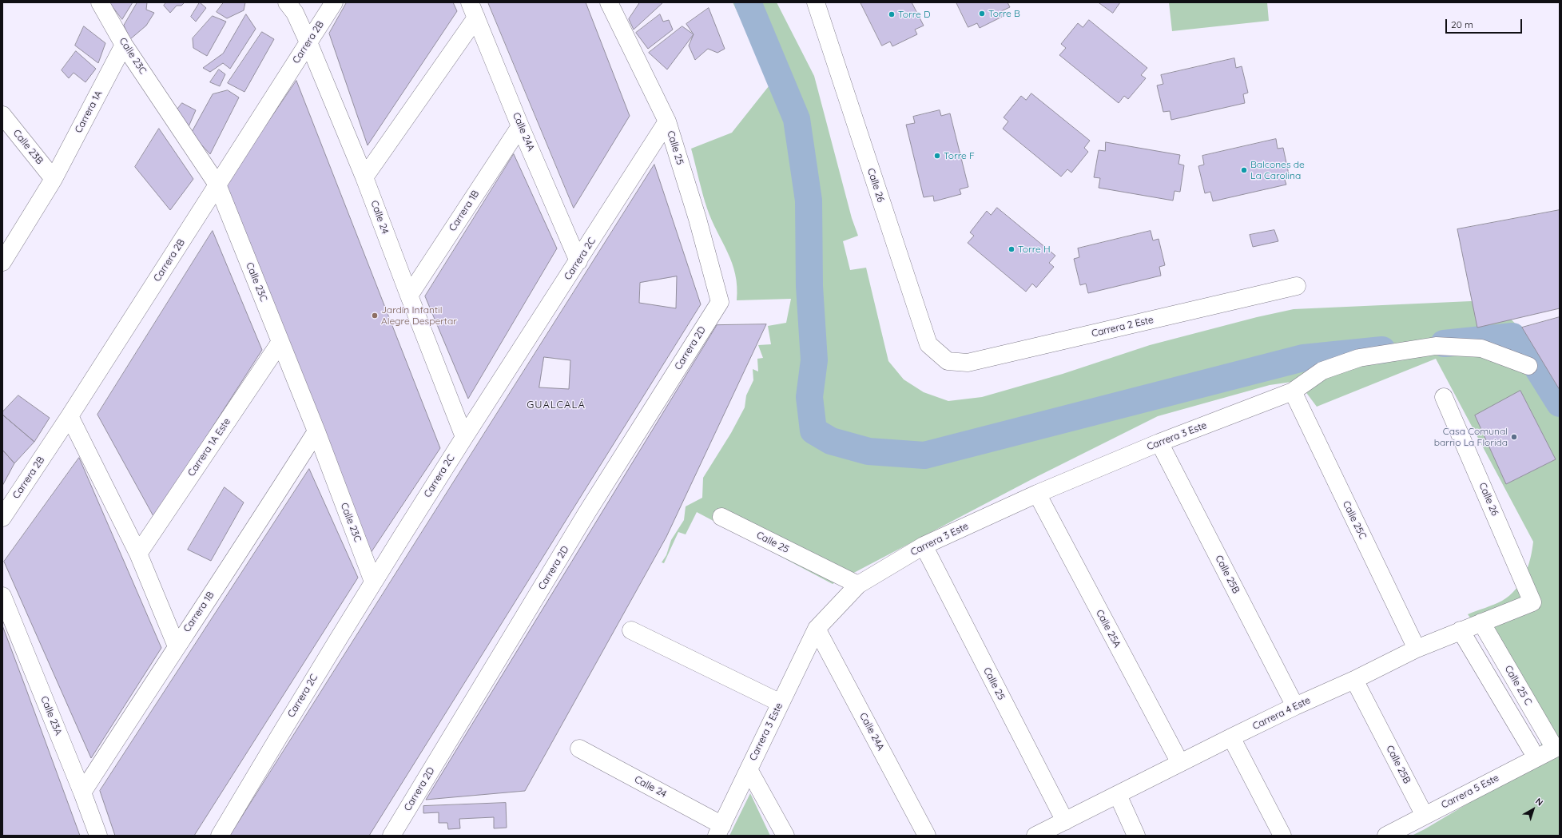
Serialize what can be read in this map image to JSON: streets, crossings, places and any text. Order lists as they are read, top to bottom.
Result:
{
  "streets": {
    "street": [
      "Carrera 2B",
      "Calle 23C",
      "Carrera 1A",
      "Calle 24A",
      "Calle 23B",
      "Calle 25",
      "Calle 26",
      "Carrera 1B",
      "Calle 24",
      "Carrera 2C",
      "Carrera 2 Este",
      "Carrera 2D",
      "Carrera 3 Este",
      "Carrera 1A Este",
      "Calle 25C",
      "Calle 25B",
      "Calle 25A",
      "Calle 25 C",
      "Carrera 4 Este",
      "Calle 23A",
      "Carrera 5 Este"
    ]
  },
  "crossings": [
    ["Carrera 2B", "Calle 23C"],
    ["Carrera 2B", "Calle 24"],
    ["Calle 23C", "Carrera 1A"],
    ["Calle 23C", "Carrera 1B"],
    ["Calle 23C", "Carrera 2C"],
    ["Calle 23C", "Carrera 1A Este"],
    ["Carrera 1A", "Calle 23B"],
    ["Calle 24A", "Carrera 1B"],
    ["Calle 24A", "Carrera 2C"],
    ["Calle 24A", "Carrera 3 Este"],
    ["Calle 25", "Carrera 2C"],
    ["Calle 25", "Carrera 2D"],
    ["Calle 25", "Carrera 3 Este"],
    ["Calle 25", "Carrera 4 Este"],
    ["Calle 26", "Carrera 2 Este"],
    ["Calle 26", "Carrera 4 Este"],
    ["Carrera 1B", "Calle 24"],
    ["Carrera 1B", "Calle 23A"],
    ["Calle 24", "Carrera 2C"],
    ["Calle 24", "Carrera 3 Este"],
    ["Carrera 3 Este", "Calle 25C"],
    ["Carrera 3 Este", "Calle 25B"],
    ["Carrera 3 Este", "Calle 25A"],
    ["Calle 25C", "Carrera 4 Este"],
    ["Calle 25B", "Carrera 4 Este"],
    ["Calle 25B", "Carrera 5 Este"],
    ["Calle 25A", "Carrera 4 Este"],
    ["Calle 25 C", "Carrera 4 Este"],
    ["Calle 25 C", "Carrera 5 Este"]
  ],
  "districts": ["GUALCALÁ"],
  "places": [
    "Torre B",
    "Torre D",
    "Torre F",
    "Balcones de La Carolina",
    "Torre H",
    "Jardín Infantil Alegre Despertar",
    "Casa Comunal barrio La Florida"
  ],
  "scale_bar": "20 m",
  "north": "top right"
}
